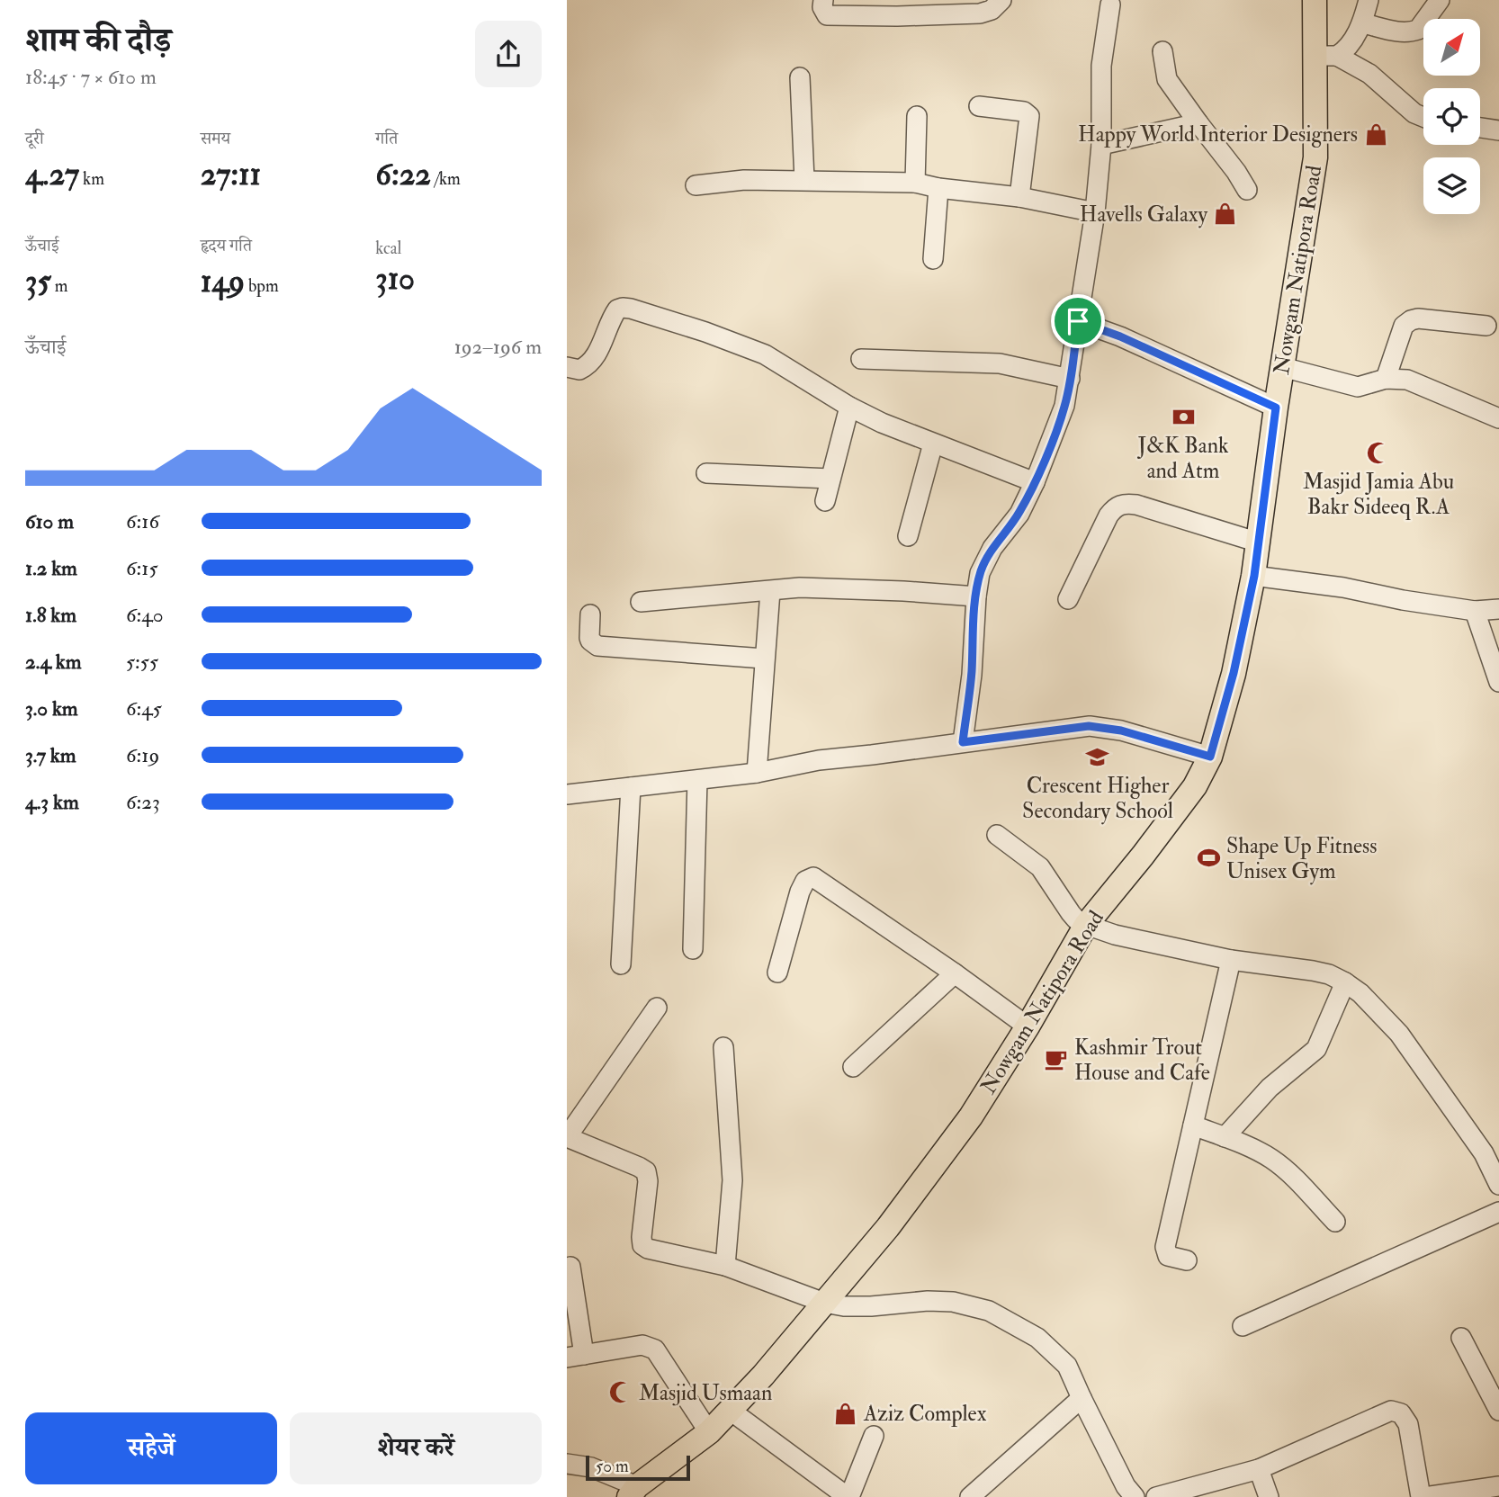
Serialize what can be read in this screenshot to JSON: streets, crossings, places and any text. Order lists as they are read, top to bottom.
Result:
{
  "streets": {
    "main road": ["Nowgam Natipora Road"]
  },
  "places": {
    "shop": ["Happy World Interior Designers", "Havells Galaxy", "Aziz Complex"],
    "bank": ["J&K Bank and Atm"],
    "mosque": ["Masjid Jamia Abu Bakr Sideeq R.A", "Masjid Usmaan"],
    "school or university": ["Crescent Higher Secondary School"],
    "sports": ["Shape Up Fitness Unisex Gym"],
    "cafe": ["Kashmir Trout House and Cafe"]
  },
  "scale_bar": "50 m",
  "north": "top right",
  "page": {
    "heading": ["शाम की दौड़", "18:45 · 7 × 610 m"],
    "stats": [
      ["दूरी", "4.27 km"],
      ["समय", "27:11"],
      ["गति", "6:22 /km"],
      ["ऊँचाई", "35 m"],
      ["हृदय गति", "149 bpm"],
      ["kcal", "310"]
    ],
    "chart": ["ऊँचाई", "192–196 m"],
    "list": [
      {
        "name": "610 m",
        "note": "6:16"
      },
      {
        "name": "1.2 km",
        "note": "6:15"
      },
      {
        "name": "1.8 km",
        "note": "6:40"
      },
      {
        "name": "2.4 km",
        "note": "5:55"
      },
      {
        "name": "3.0 km",
        "note": "6:45"
      },
      {
        "name": "3.7 km",
        "note": "6:19"
      },
      {
        "name": "4.3 km",
        "note": "6:23"
      }
    ],
    "buttons": ["सहेजें", "शेयर करें"],
    "scale": "50 m"
  }
}
